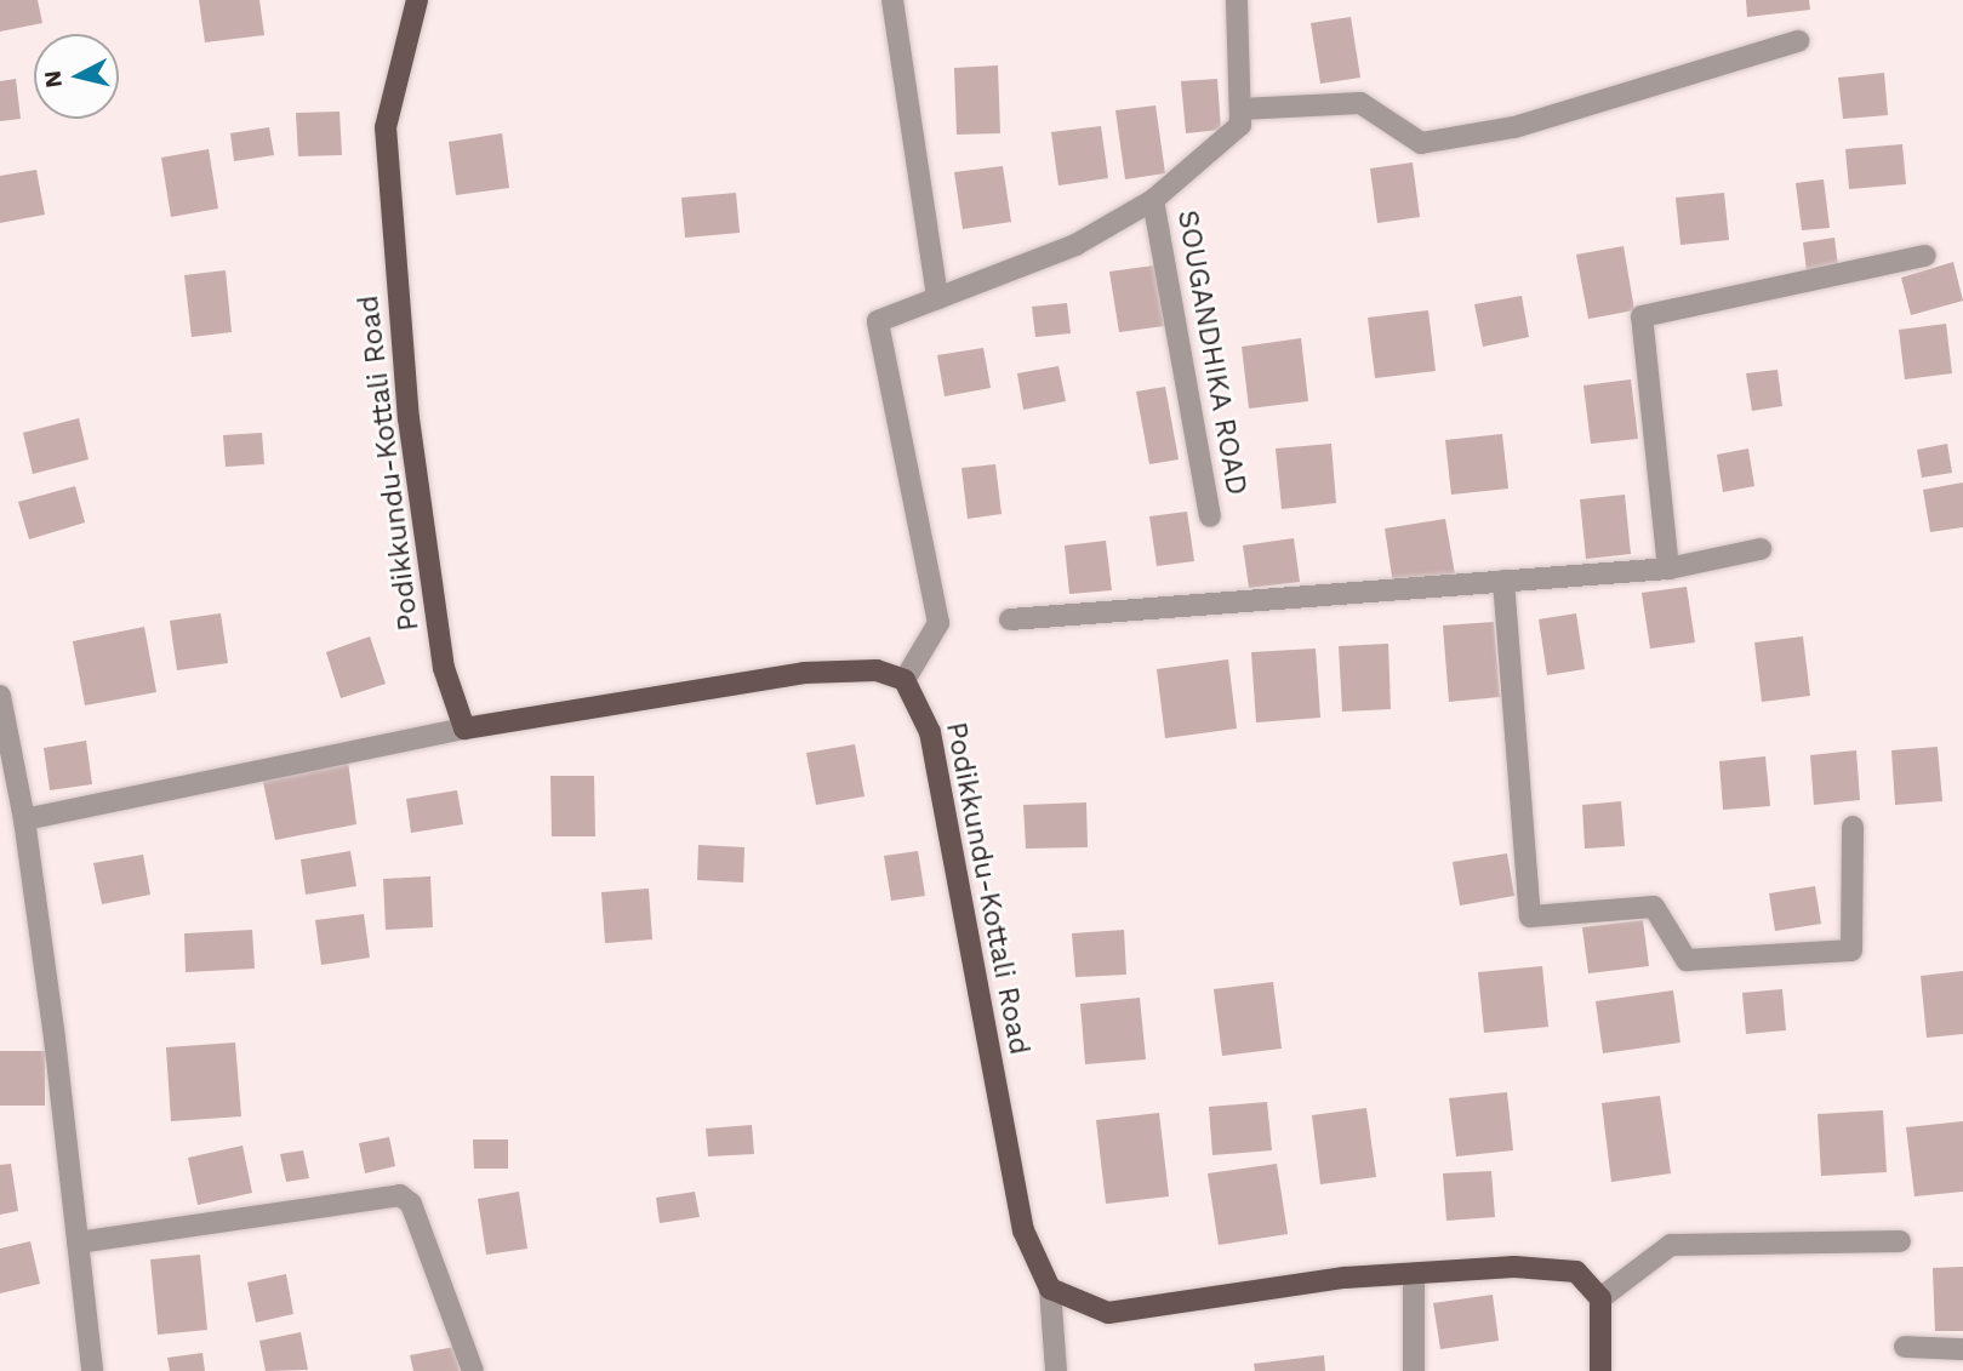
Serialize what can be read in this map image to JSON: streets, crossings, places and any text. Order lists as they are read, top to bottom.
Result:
{
  "streets": {
    "main road": ["Podikkundu-Kottali Road"],
    "street": ["SOUGANDHIKA ROAD"]
  },
  "north": "left"
}
